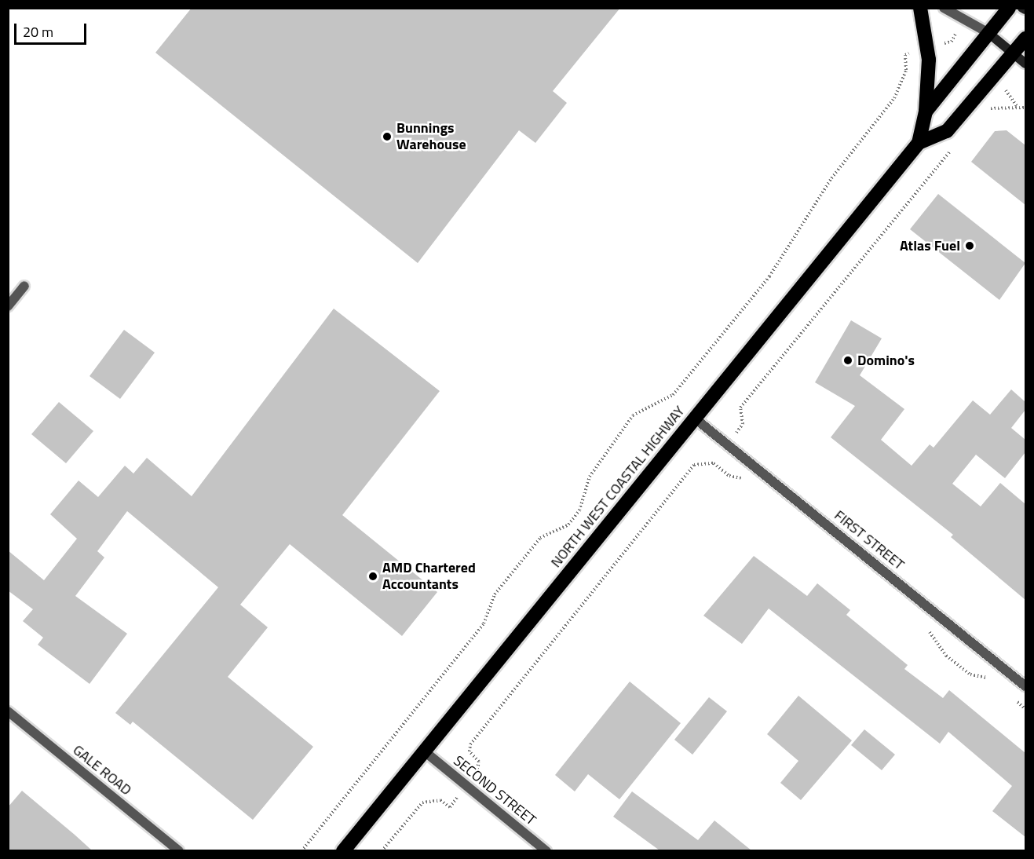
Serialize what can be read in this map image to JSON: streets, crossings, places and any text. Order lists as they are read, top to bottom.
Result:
{
  "streets": {
    "highway": ["NORTH WEST COASTAL HIGHWAY"],
    "street": ["FIRST STREET", "GALE ROAD", "SECOND STREET"]
  },
  "crossings": [
    ["NORTH WEST COASTAL HIGHWAY", "FIRST STREET"],
    ["NORTH WEST COASTAL HIGHWAY", "SECOND STREET"]
  ],
  "places": [
    "Bunnings Warehouse",
    "Atlas Fuel",
    "Domino's",
    "AMD Chartered Accountants"
  ],
  "scale_bar": "20 m"
}
